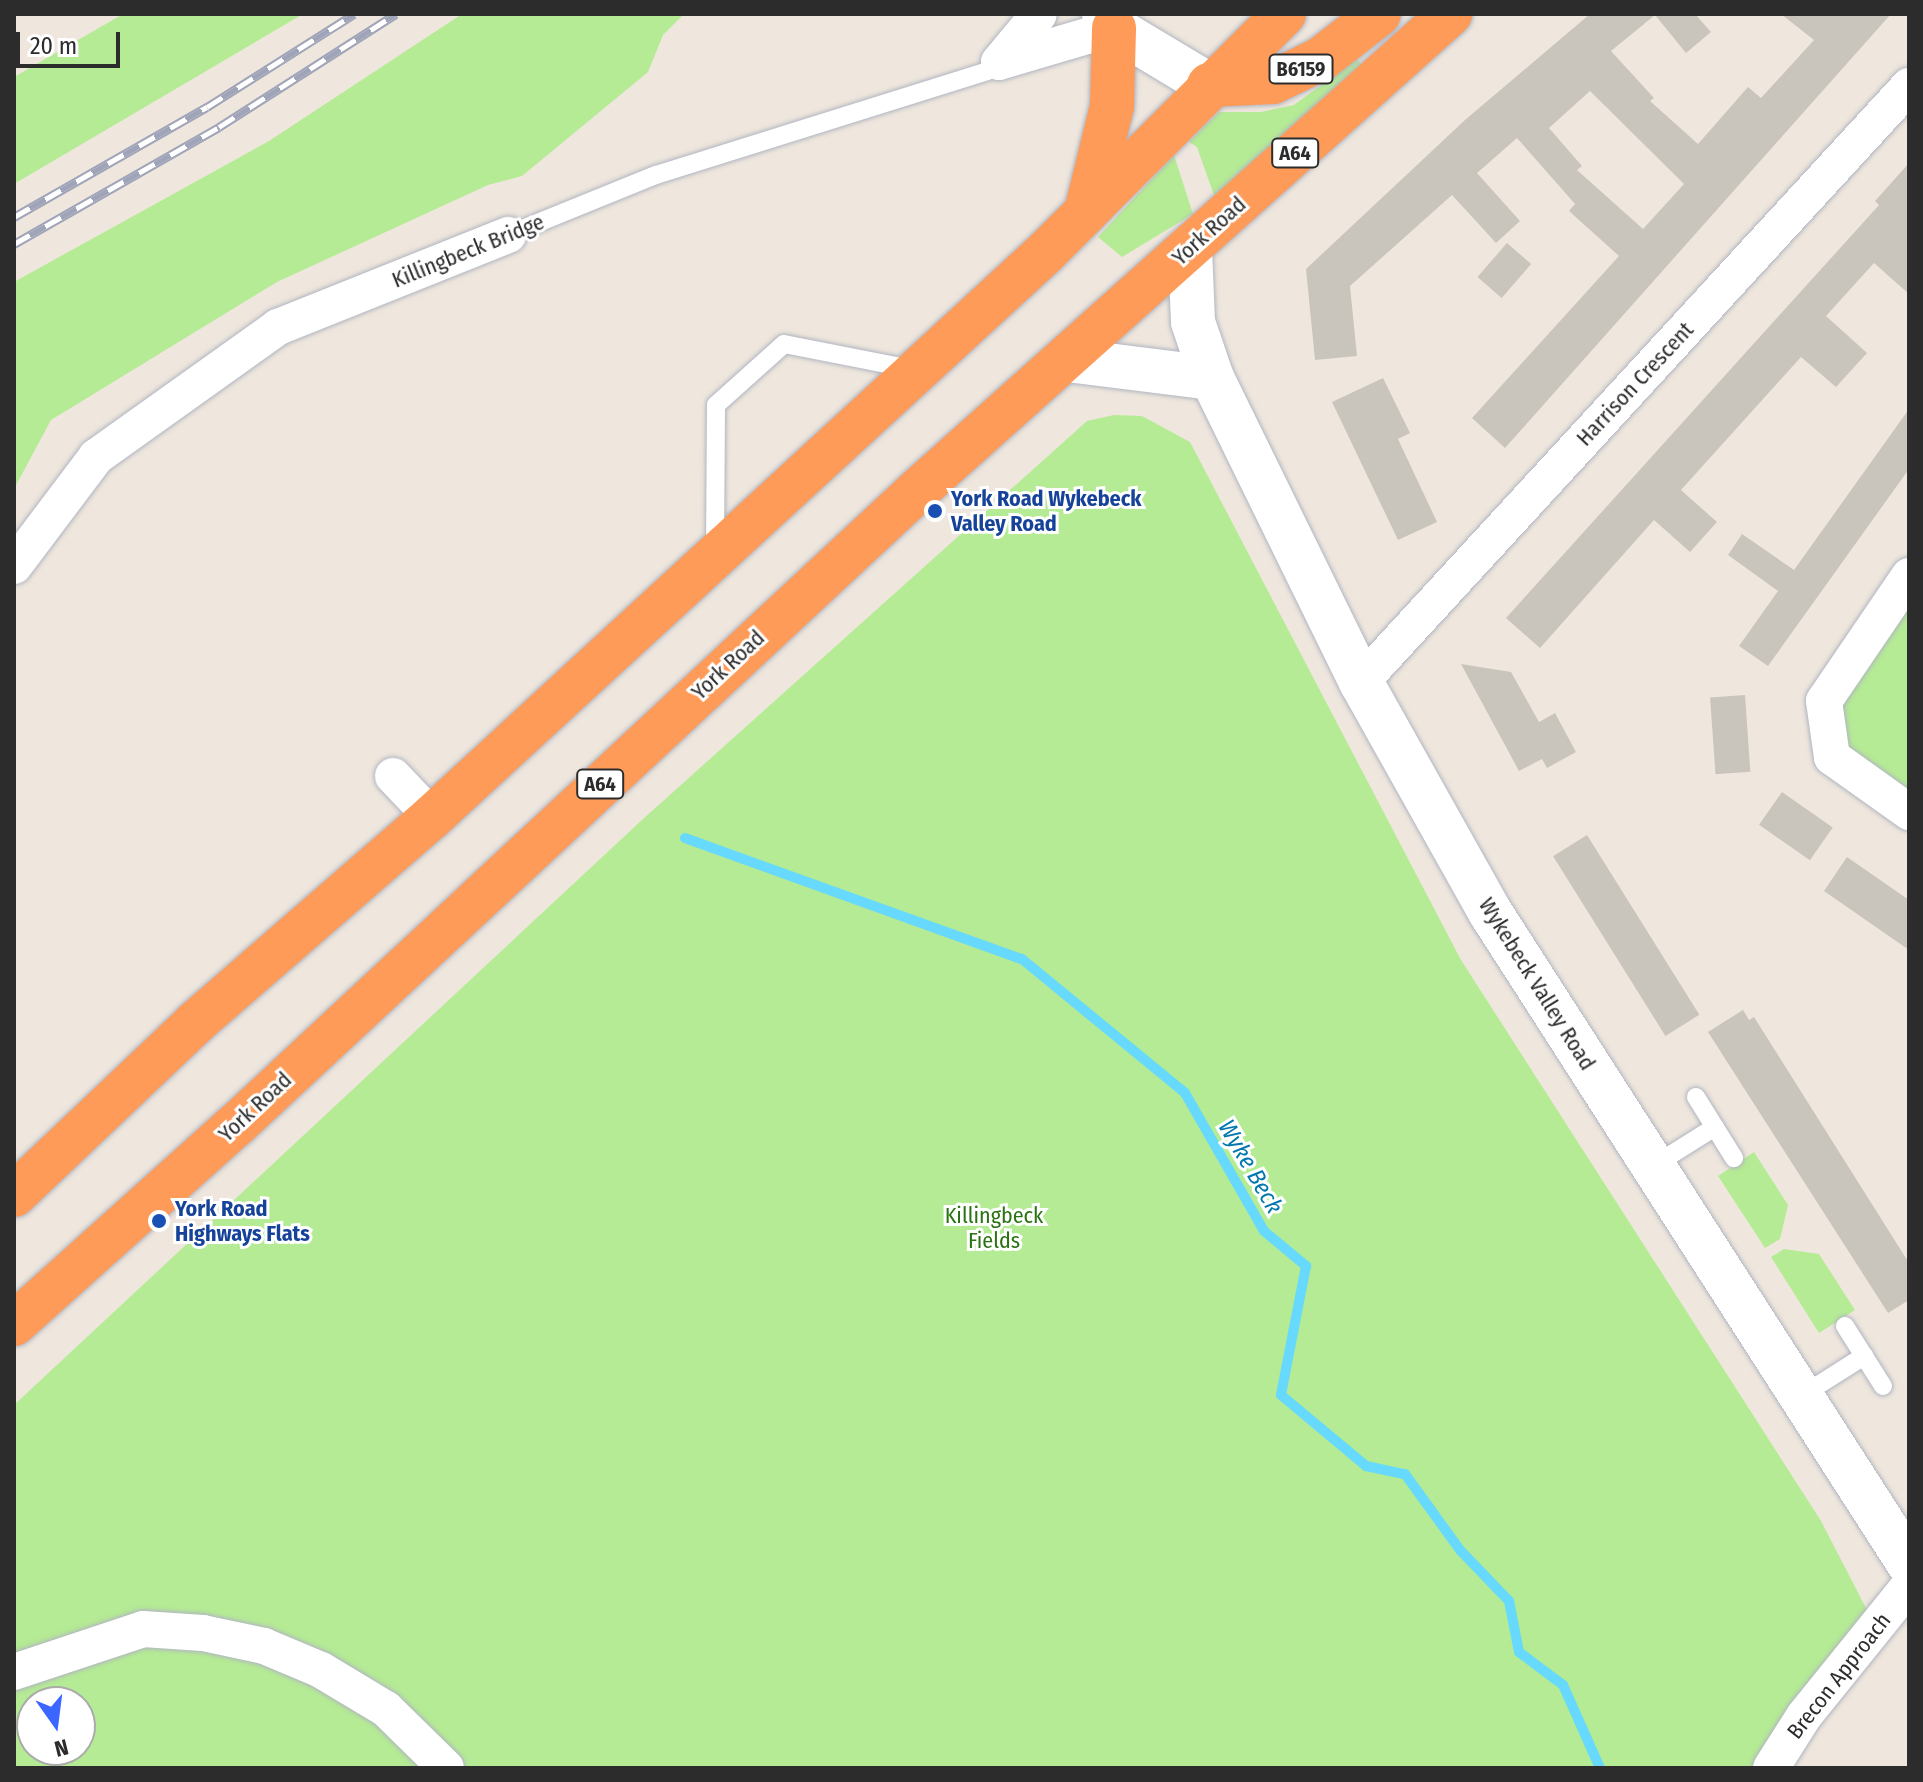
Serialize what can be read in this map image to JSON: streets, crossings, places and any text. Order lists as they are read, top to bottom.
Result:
{
  "streets": {
    "highway": ["B6159", "A64", "York Road"],
    "street": [
      "Killingbeck Bridge",
      "Harrison Crescent",
      "Wykebeck Valley Road",
      "Brecon Approach"
    ]
  },
  "crossings": [
    ["York Road", "Wykebeck Valley Road"],
    ["Harrison Crescent", "Wykebeck Valley Road"]
  ],
  "water": ["Wyke Beck"],
  "parks": ["Killingbeck Fields"],
  "places": ["York Road Wykebeck Valley Road", "York Road Highways Flats"],
  "scale_bar": "20 m",
  "north": "bottom"
}
